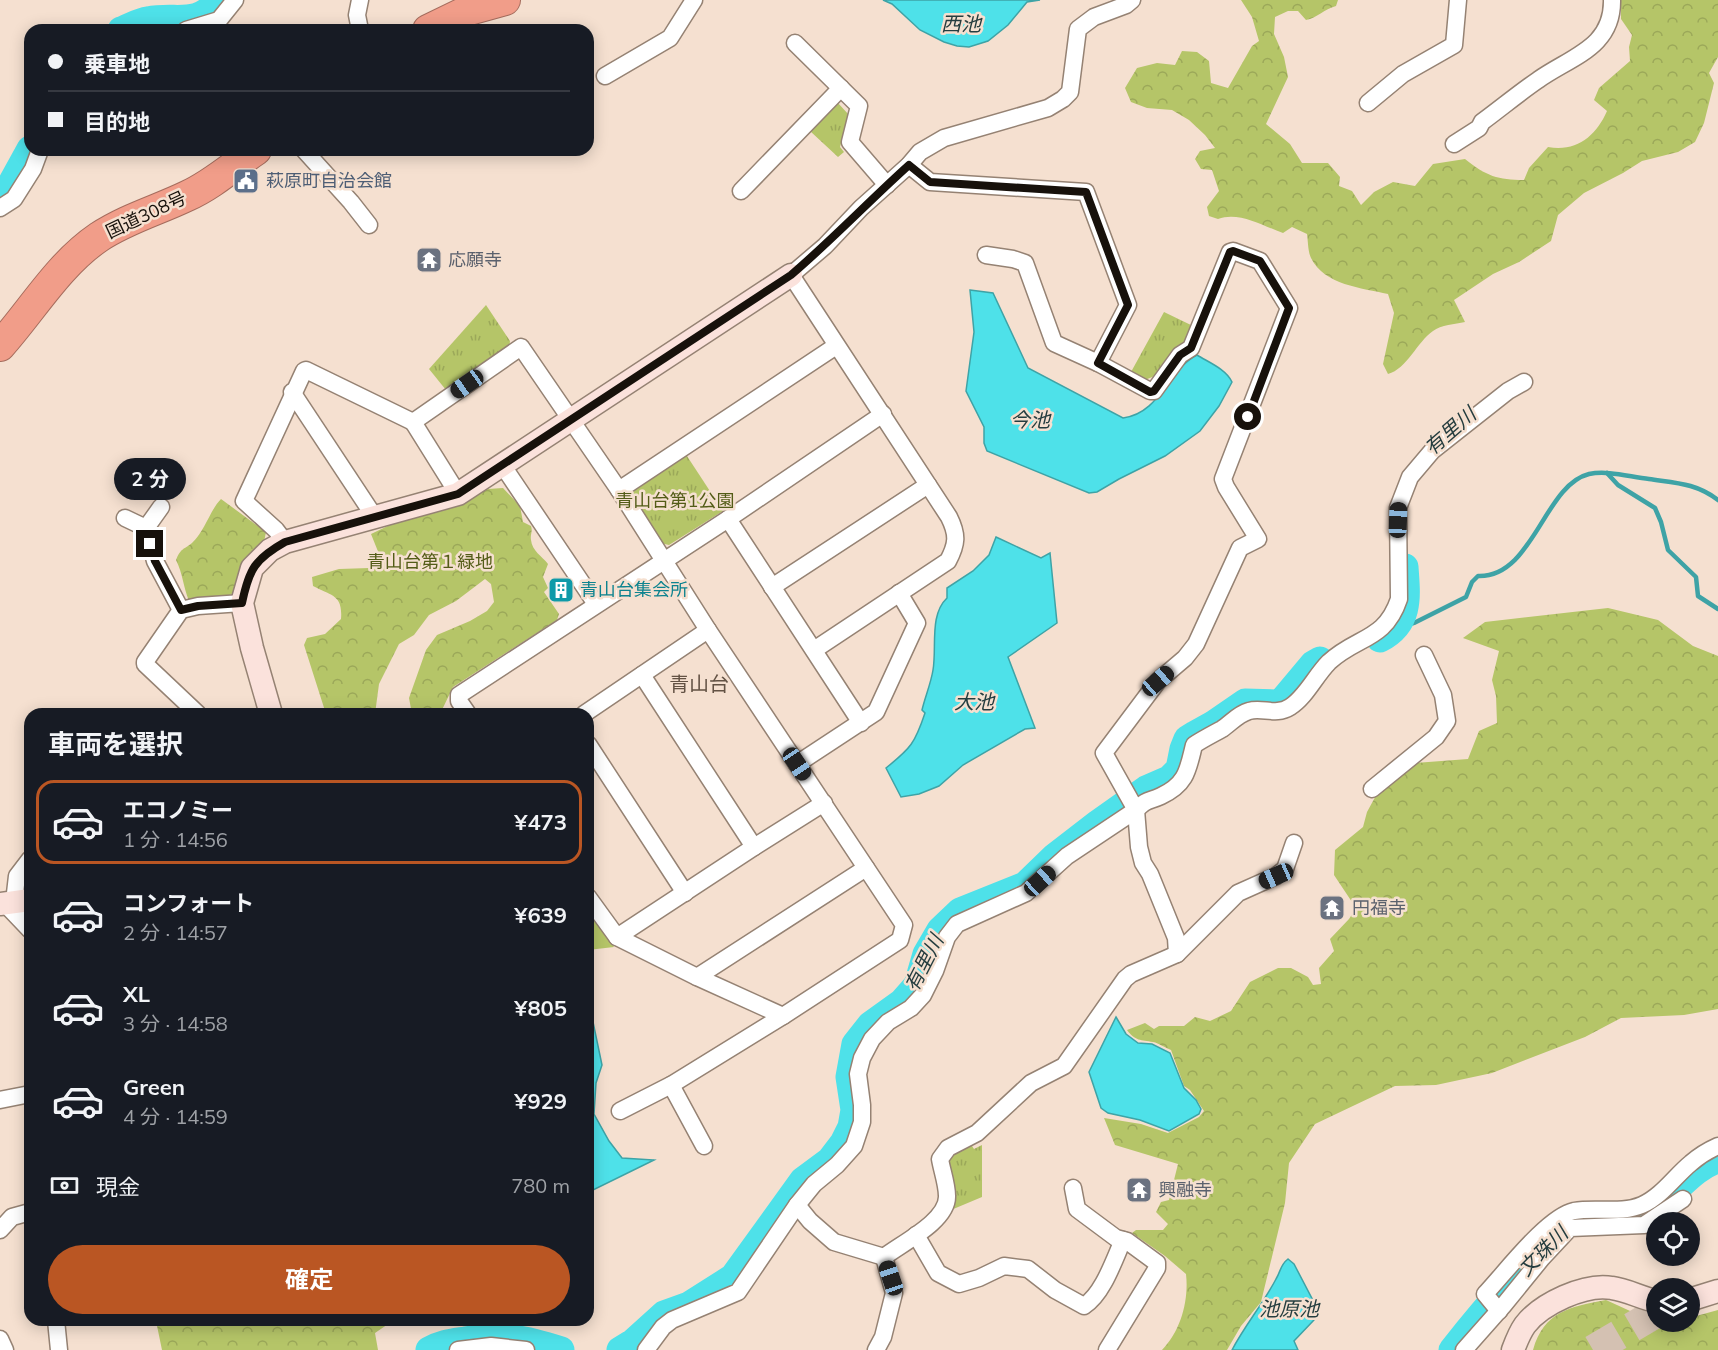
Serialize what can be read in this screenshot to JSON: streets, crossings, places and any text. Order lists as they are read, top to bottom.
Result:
{
  "streets": {
    "highway": ["国道308号"]
  },
  "districts": ["青山台"],
  "water": [
    "西池",
    "今池",
    "有里川",
    "大池",
    "文珠川",
    "池原池"
  ],
  "parks": ["青山台第1公園", "青山台第１緑地"],
  "places": {
    "public building": ["萩原町自治会館"],
    "temple": ["応願寺", "円福寺", "興融寺"],
    "building": ["青山台集会所"]
  },
  "page": {
    "banner": ["乗車地", "目的地"],
    "bubble": "2 分",
    "heading": "車両を選択",
    "list": [
      {
        "name": "エコノミー",
        "note": "1 分 · 14:56",
        "value": "¥473"
      },
      {
        "name": "コンフォート",
        "note": "2 分 · 14:57",
        "value": "¥639"
      },
      {
        "name": "XL",
        "note": "3 分 · 14:58",
        "value": "¥805"
      },
      {
        "name": "Green",
        "note": "4 分 · 14:59",
        "value": "¥929"
      }
    ],
    "pay": ["現金", "780 m"],
    "buttons": "確定"
  }
}
